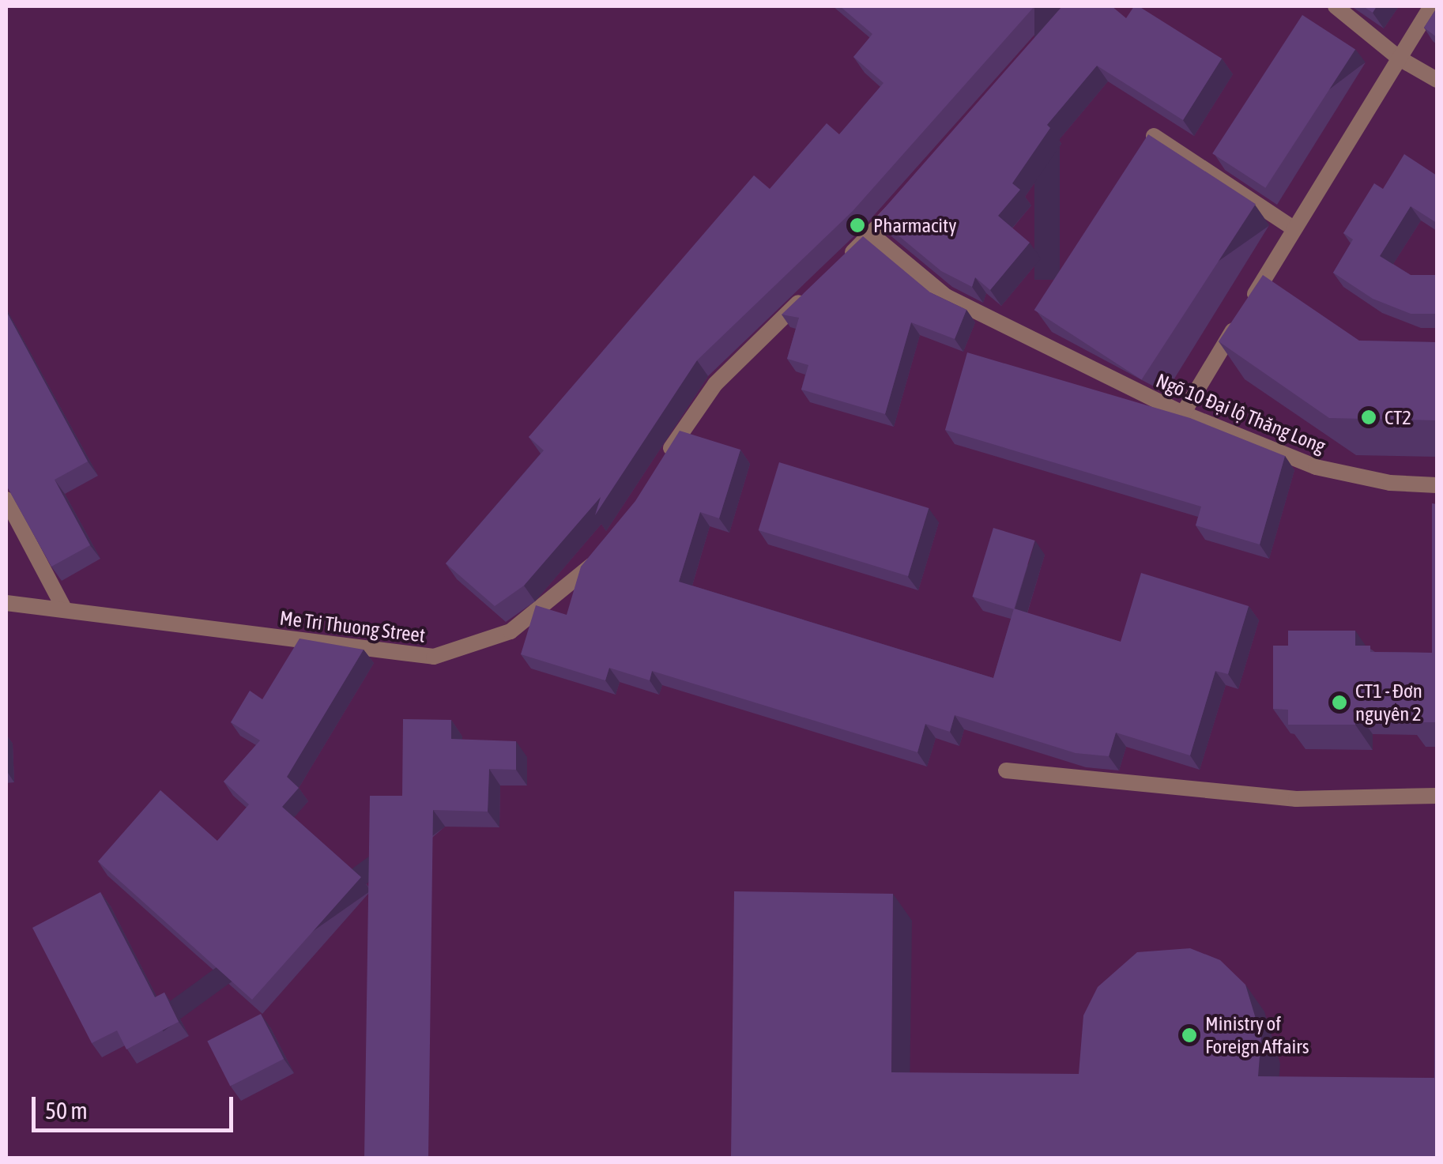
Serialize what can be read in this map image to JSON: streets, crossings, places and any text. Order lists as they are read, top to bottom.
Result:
{
  "streets": {
    "street": ["Ngõ 10 Đại lộ Thăng Long", "Me Tri Thuong Street"]
  },
  "places": [
    "Pharmacity",
    "CT2",
    "CT1 - Đơn nguyên 2",
    "Ministry of Foreign Affairs"
  ],
  "scale_bar": "50 m"
}
